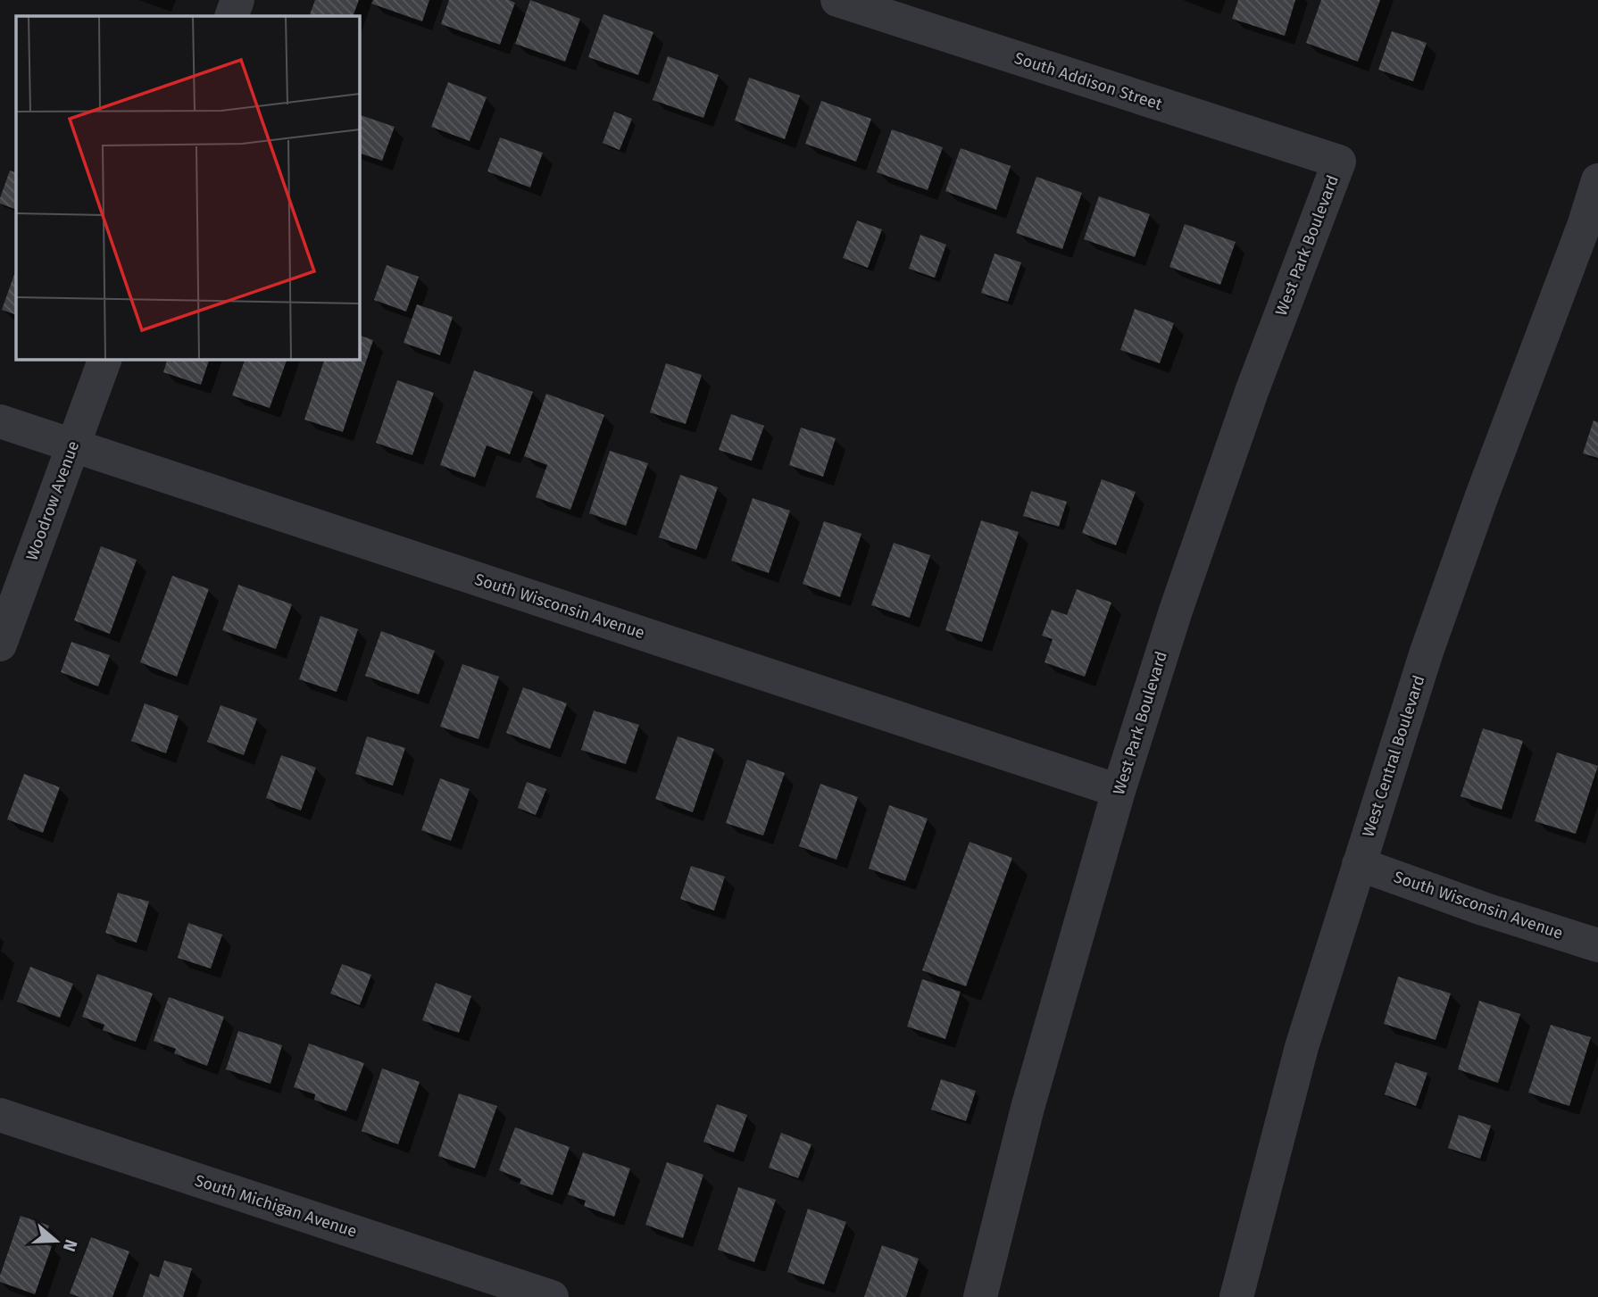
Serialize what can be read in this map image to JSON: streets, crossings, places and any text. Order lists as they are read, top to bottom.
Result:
{
  "streets": {
    "street": [
      "South Addison Street",
      "West Park Boulevard",
      "Woodrow Avenue",
      "South Wisconsin Avenue",
      "West Central Boulevard",
      "South Michigan Avenue"
    ]
  },
  "crossings": [
    ["South Addison Street", "West Park Boulevard"],
    ["West Park Boulevard", "South Wisconsin Avenue"],
    ["Woodrow Avenue", "South Wisconsin Avenue"],
    ["South Wisconsin Avenue", "West Central Boulevard"]
  ],
  "north": "right"
}
